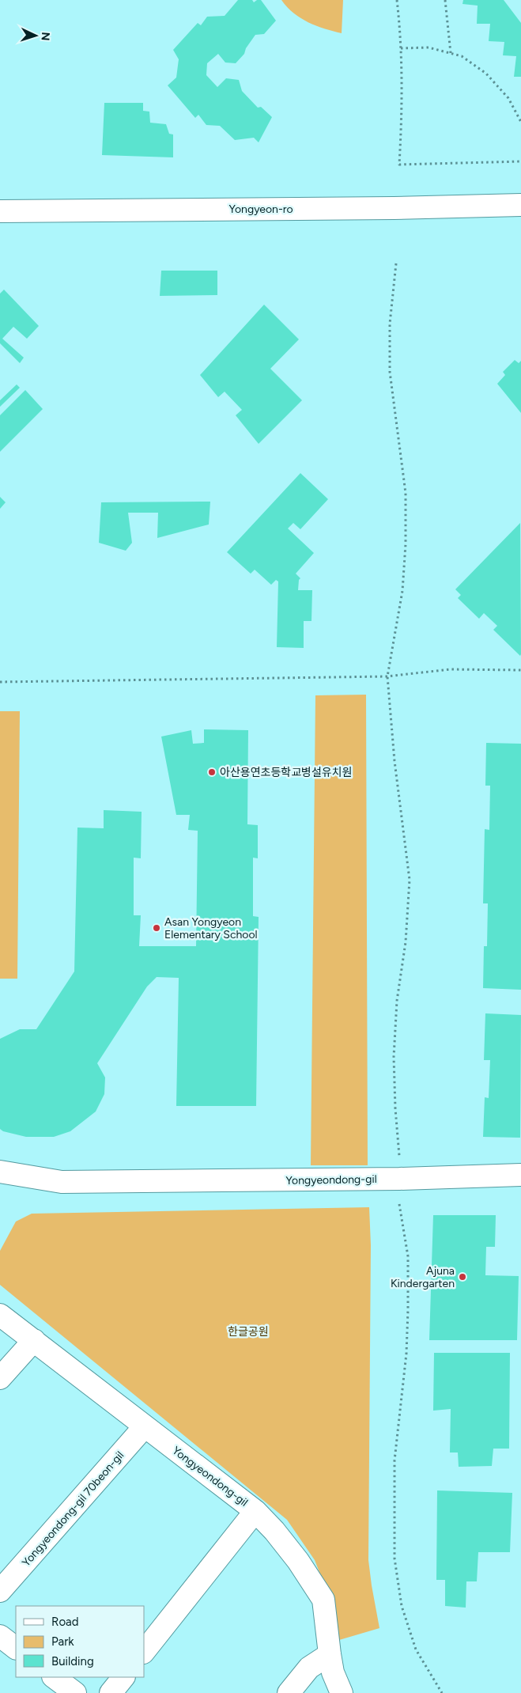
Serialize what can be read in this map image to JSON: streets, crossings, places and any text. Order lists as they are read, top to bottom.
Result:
{
  "streets": {
    "street": ["Yongyeon-ro", "Yongyeondong-gil", "Yongyeondong-gil 70beon-gil"]
  },
  "crossings": [
    ["Yongyeondong-gil", "Yongyeondong-gil 70beon-gil"]
  ],
  "parks": ["한글공원"],
  "places": ["아산용연초등학교병설유치원", "Asan Yongyeon Elementary School", "Ajuna Kindergarten"],
  "legend": ["Road", "Park", "Building"],
  "north": "right"
}
